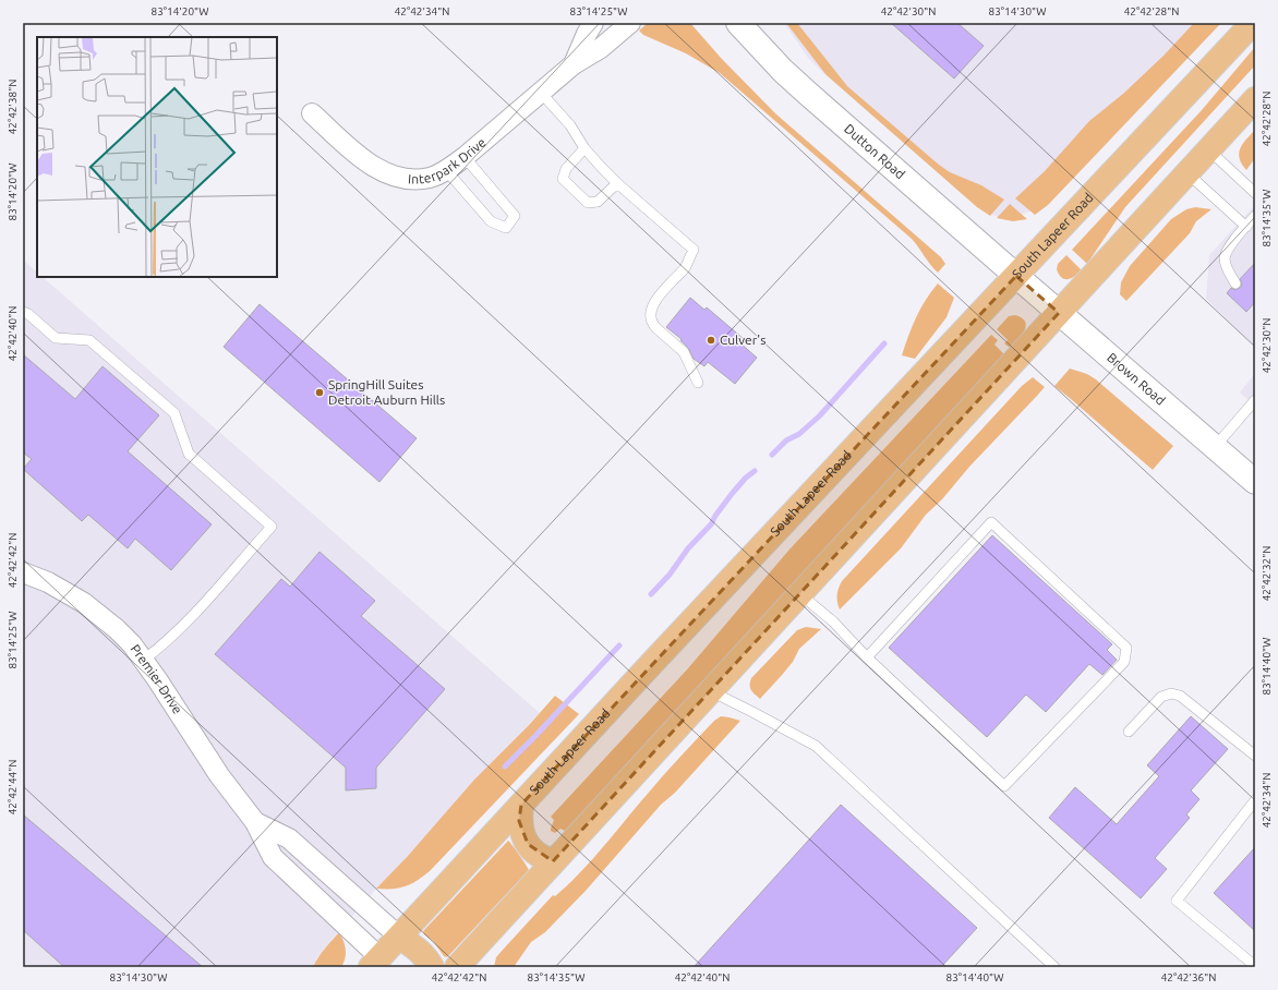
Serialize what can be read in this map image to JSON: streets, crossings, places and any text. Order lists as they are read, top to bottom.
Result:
{
  "streets": {
    "main road": ["South Lapeer Road"],
    "street": [
      "Dutton Road",
      "Interpark Drive",
      "Brown Road",
      "Premier Drive"
    ]
  },
  "crossings": [
    ["Dutton Road", "South Lapeer Road"],
    ["Dutton Road", "Brown Road"],
    ["South Lapeer Road", "Brown Road"],
    ["South Lapeer Road", "Premier Drive"]
  ],
  "places": ["Culver's", "SpringHill Suites Detroit Auburn Hills"],
  "coordinates": [
    "83°14'20\"W",
    "42°42'34\"N",
    "83°14'25\"W",
    "42°42'30\"N",
    "83°14'30\"W",
    "42°42'28\"N",
    "42°42'38\"N",
    "83°14'35\"W",
    "42°42'40\"N",
    "42°42'42\"N",
    "42°42'32\"N",
    "83°14'40\"W",
    "42°42'44\"N",
    "42°42'36\"N"
  ]
}
